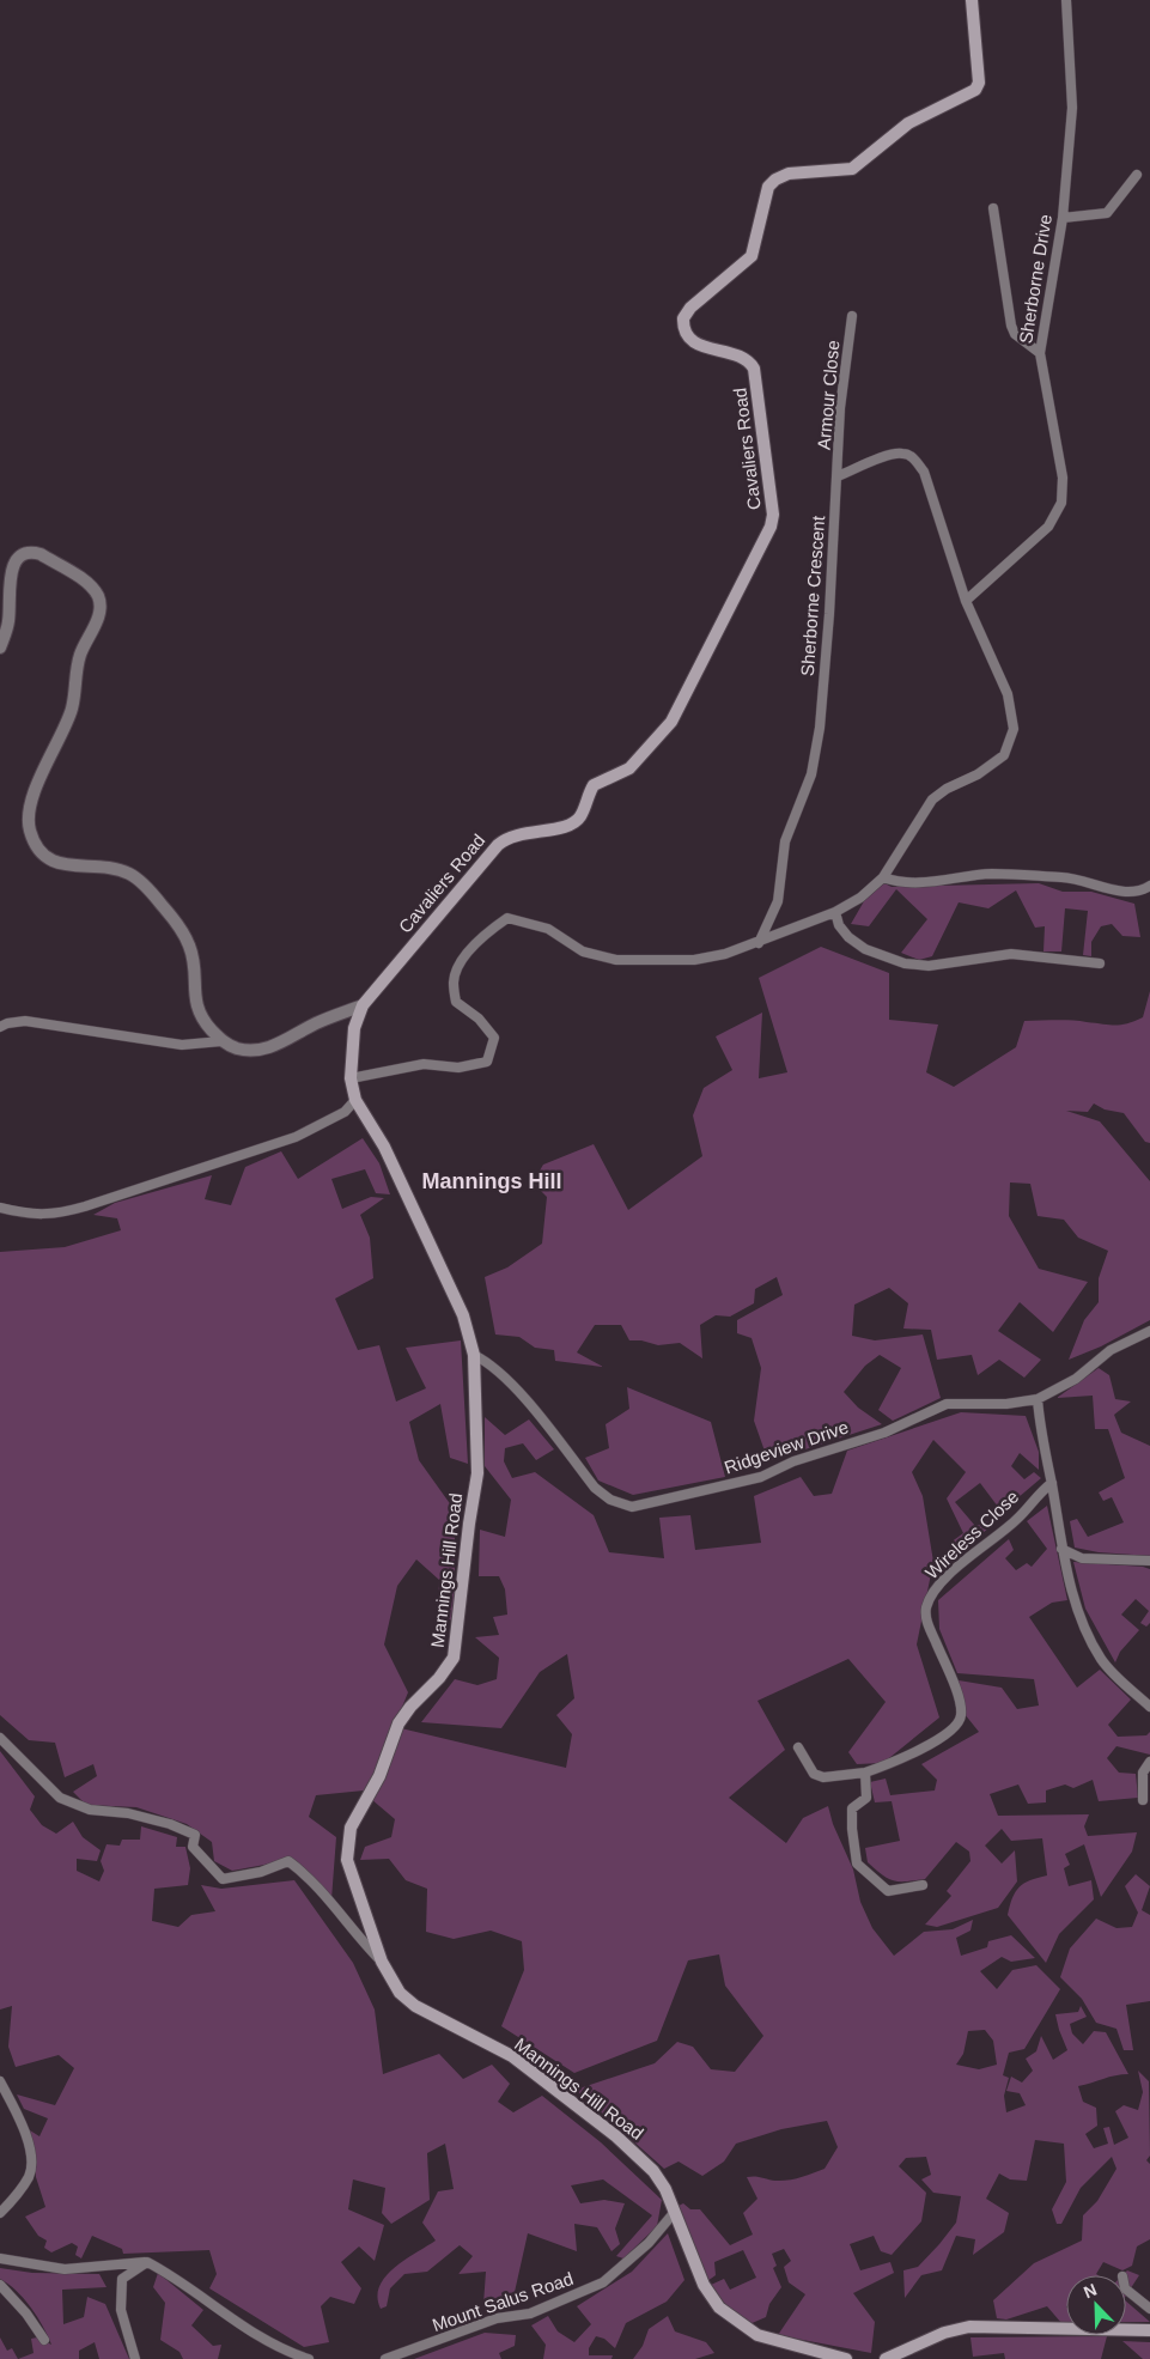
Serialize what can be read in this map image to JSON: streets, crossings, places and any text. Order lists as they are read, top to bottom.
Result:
{
  "streets": {
    "main road": ["Cavaliers Road", "Mannings Hill Road"],
    "street": [
      "Sherborne Drive",
      "Armour Close",
      "Sherborne Crescent",
      "Ridgeview Drive",
      "Wireless Close",
      "Mount Salus Road"
    ]
  },
  "crossings": [
    ["Armour Close", "Sherborne Crescent"],
    ["Cavaliers Road", "Mannings Hill Road"],
    ["Ridgeview Drive", "Mannings Hill Road"],
    ["Mannings Hill Road", "Mount Salus Road"]
  ],
  "districts": ["Mannings Hill"],
  "north": "top left"
}
